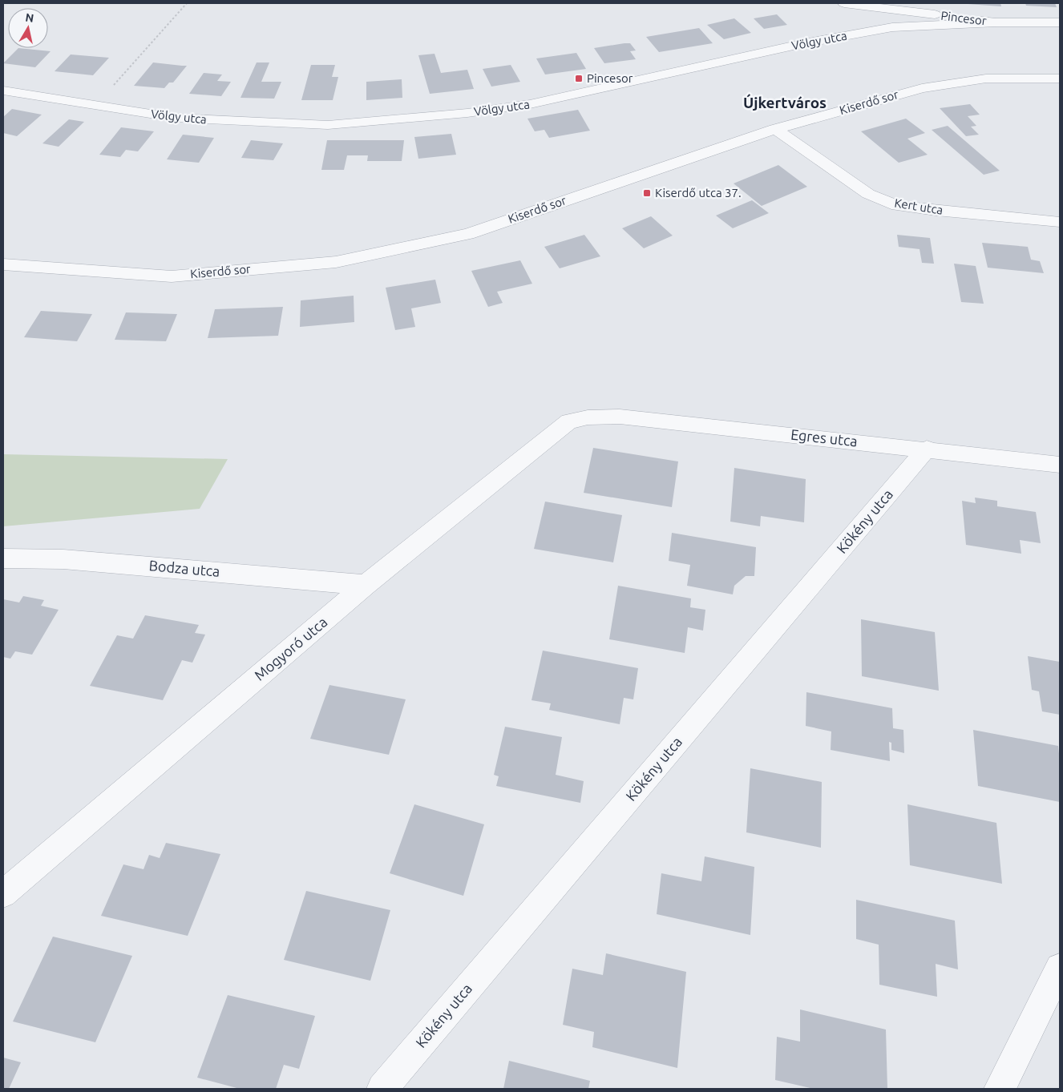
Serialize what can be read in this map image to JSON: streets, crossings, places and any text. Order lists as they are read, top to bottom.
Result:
{
  "streets": {
    "street": [
      "Pincesor",
      "Völgy utca",
      "Kiserdő sor",
      "Kert utca",
      "Egres utca",
      "Kökény utca",
      "Bodza utca",
      "Mogyoró utca"
    ]
  },
  "crossings": [
    ["Pincesor", "Völgy utca"],
    ["Kiserdő sor", "Kert utca"],
    ["Egres utca", "Kökény utca"],
    ["Egres utca", "Mogyoró utca"],
    ["Bodza utca", "Mogyoró utca"]
  ],
  "districts": ["Újkertváros"],
  "places": {
    "transit": ["Pincesor", "Kiserdő utca 37."]
  },
  "north": "top"
}
